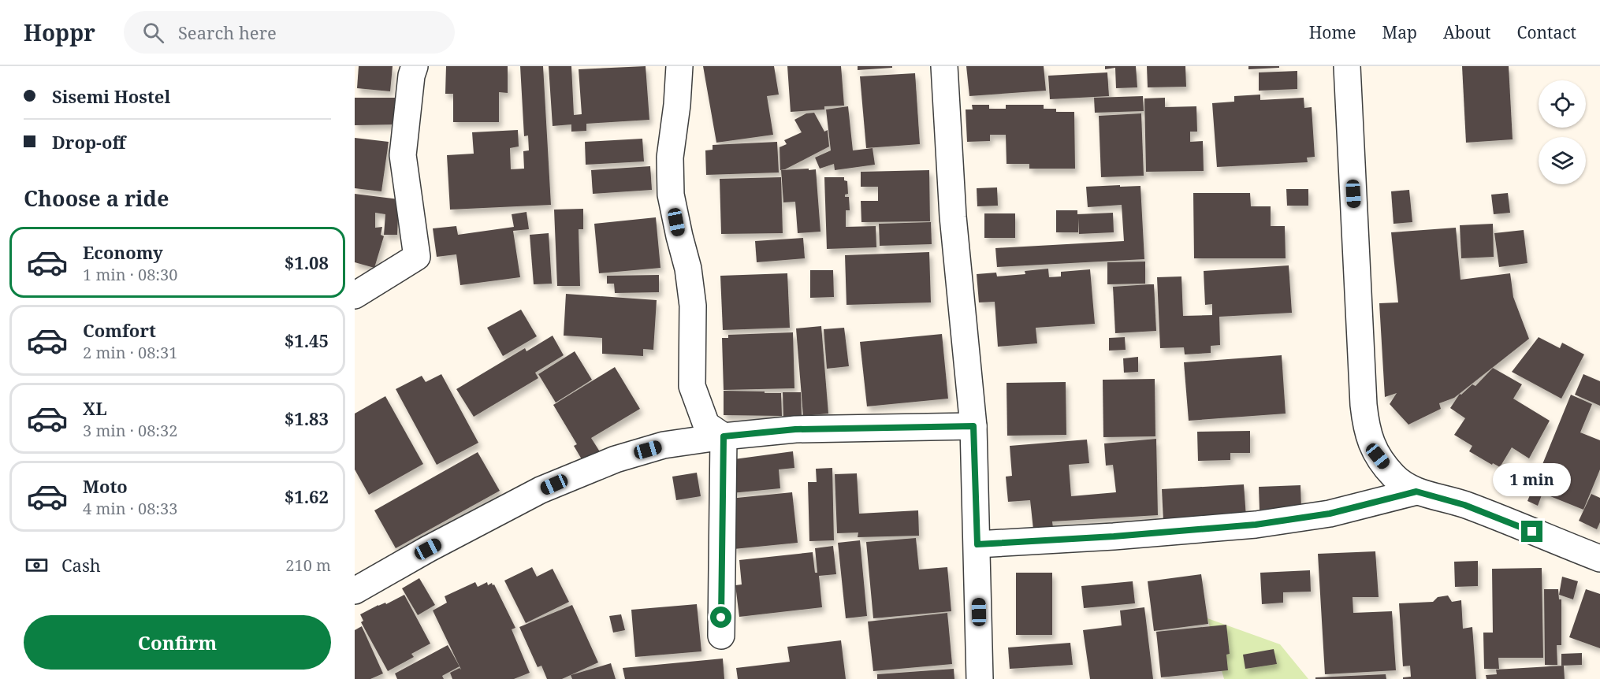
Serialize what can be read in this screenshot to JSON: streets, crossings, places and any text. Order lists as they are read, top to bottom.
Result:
{
  "page": {
    "header": "Hoppr",
    "search": "Search here",
    "nav": [
      "Home",
      "Map",
      "About",
      "Contact"
    ],
    "banner": ["Sisemi Hostel", "Drop-off"],
    "heading": "Choose a ride",
    "list": [
      {
        "name": "Economy",
        "note": "1 min · 08:30",
        "value": "$1.08"
      },
      {
        "name": "Comfort",
        "note": "2 min · 08:31",
        "value": "$1.45"
      },
      {
        "name": "XL",
        "note": "3 min · 08:32",
        "value": "$1.83"
      },
      {
        "name": "Moto",
        "note": "4 min · 08:33",
        "value": "$1.62"
      }
    ],
    "bubble": "1 min",
    "pay": ["Cash", "210 m"],
    "buttons": "Confirm"
  }
}
